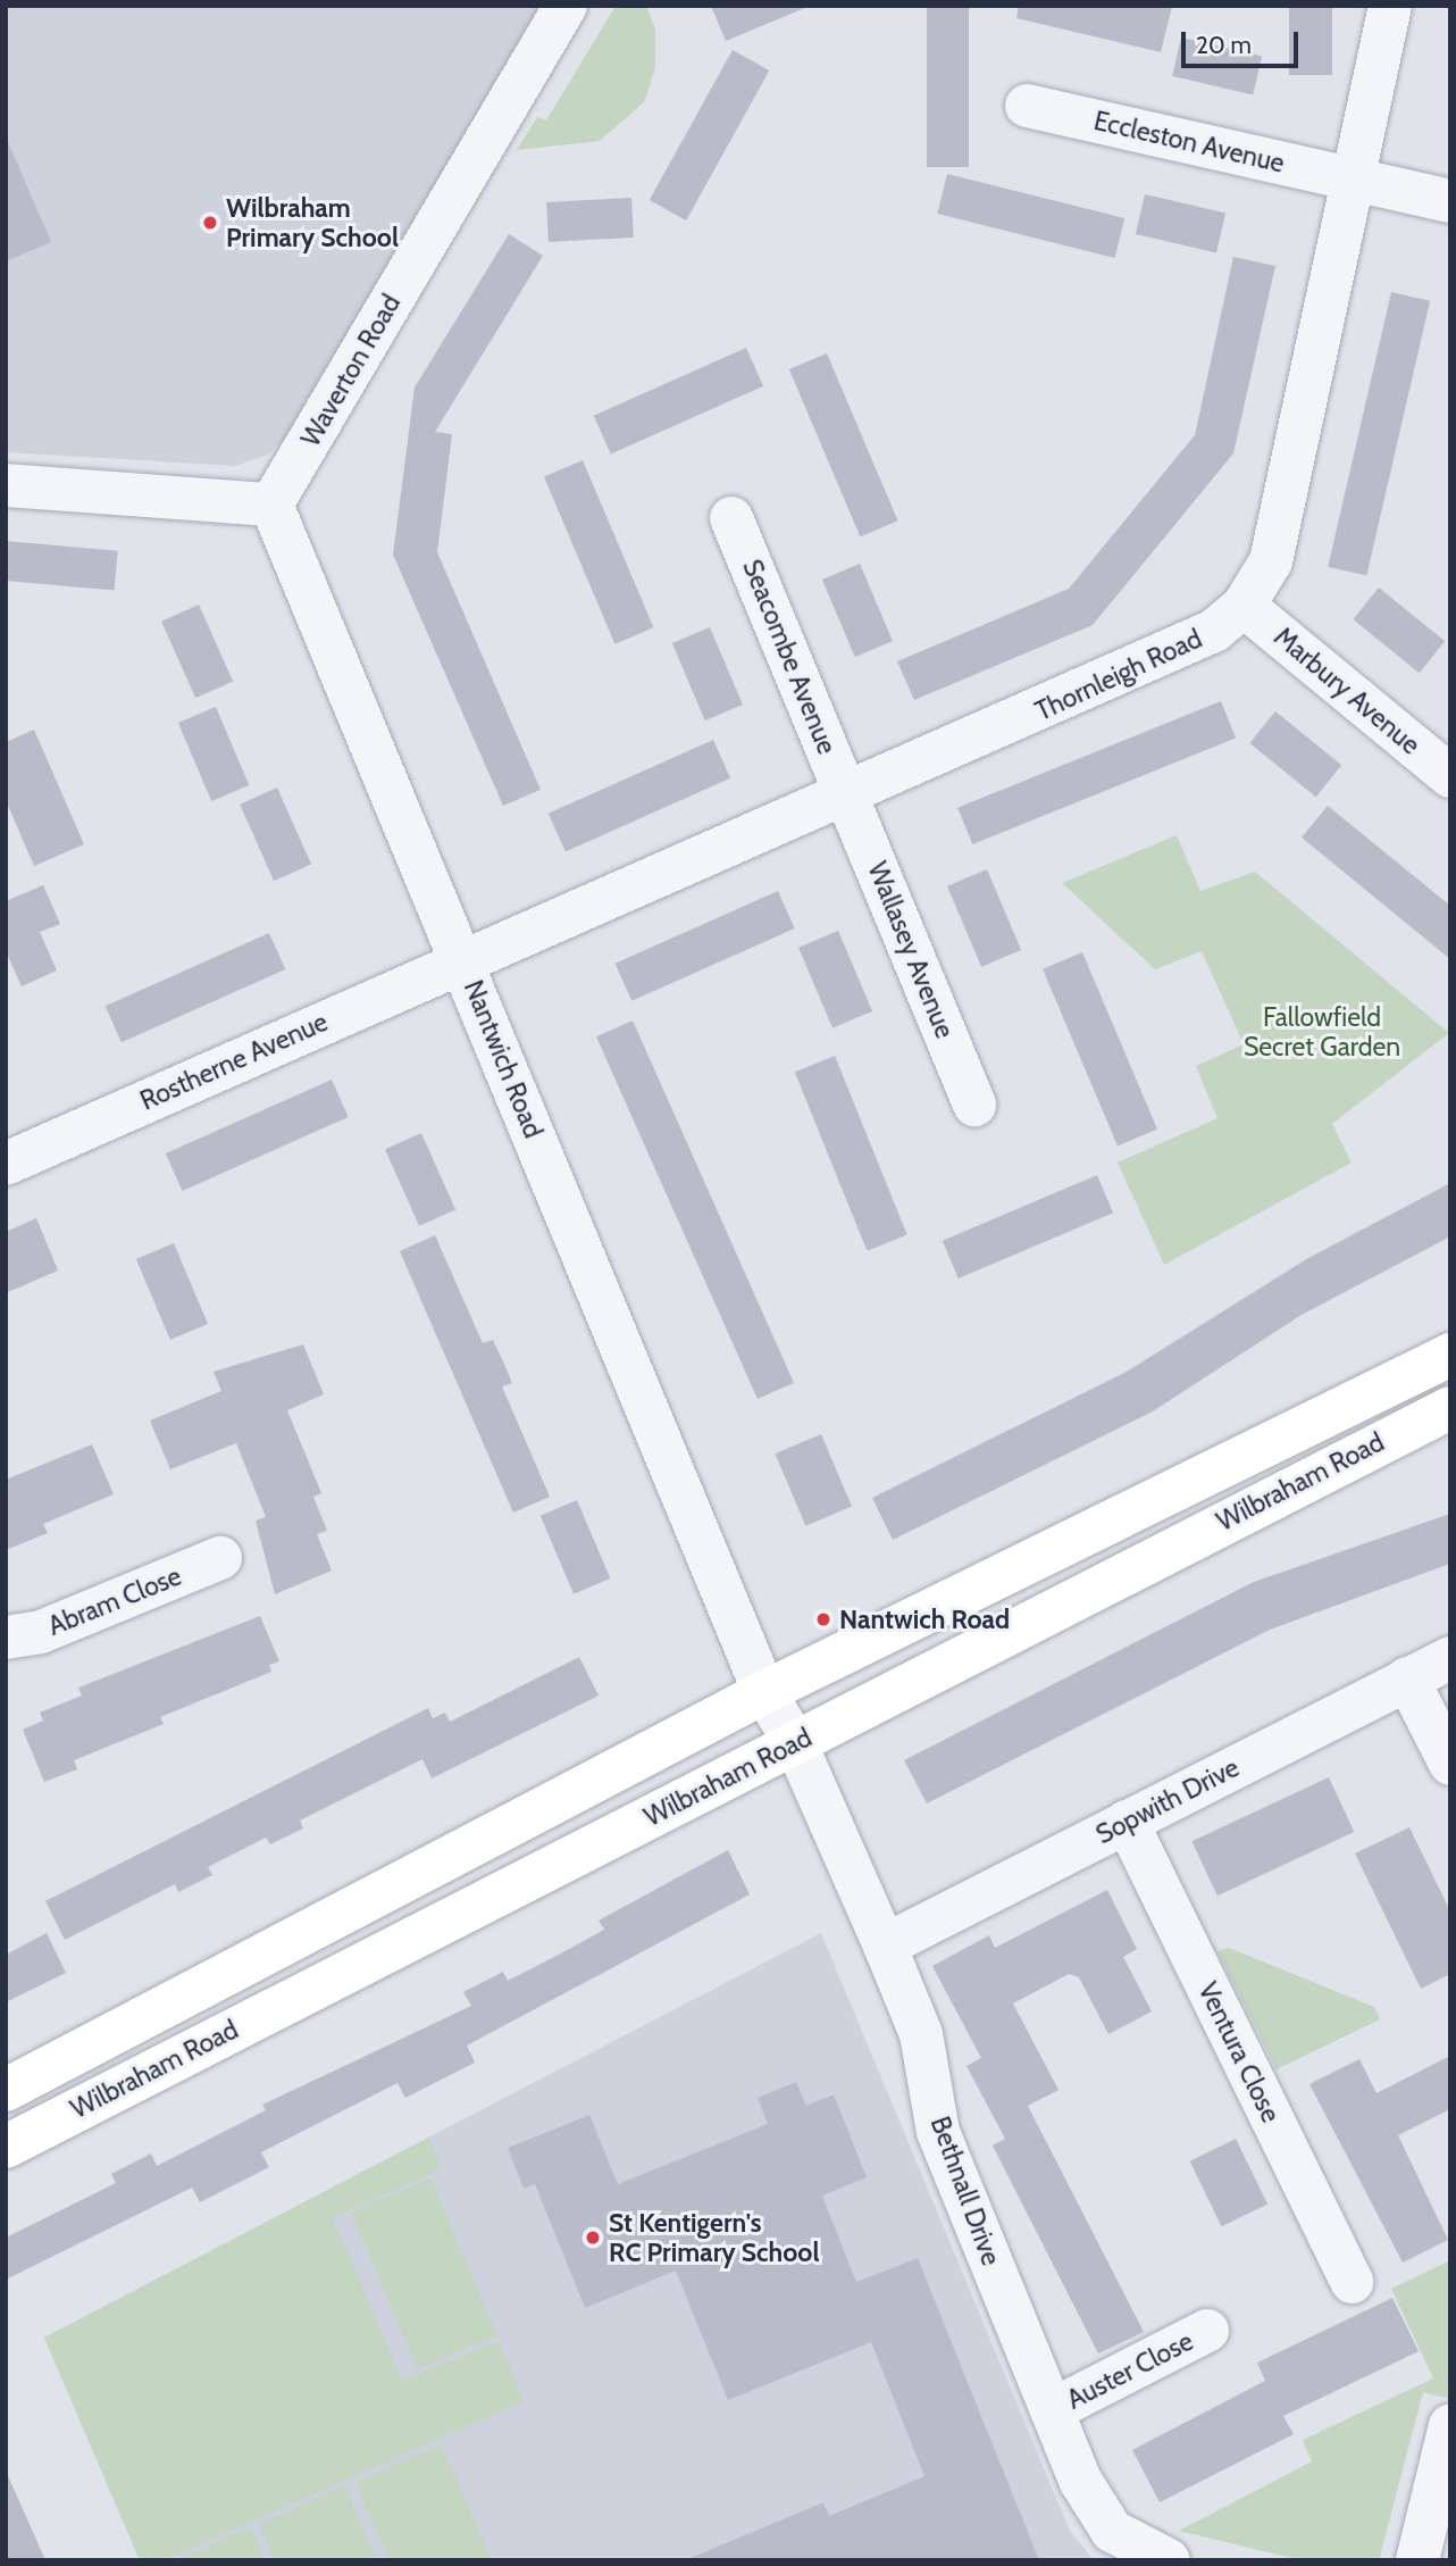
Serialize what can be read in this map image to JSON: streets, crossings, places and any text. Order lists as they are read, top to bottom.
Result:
{
  "streets": {
    "highway": ["Wilbraham Road"],
    "street": [
      "Eccleston Avenue",
      "Waverton Road",
      "Seacombe Avenue",
      "Thornleigh Road",
      "Marbury Avenue",
      "Wallasey Avenue",
      "Nantwich Road",
      "Rostherne Avenue",
      "Abram Close",
      "Sopwith Drive",
      "Ventura Close",
      "Bethnall Drive",
      "Auster Close"
    ]
  },
  "crossings": [
    ["Eccleston Avenue", "Thornleigh Road"],
    ["Waverton Road", "Nantwich Road"],
    ["Seacombe Avenue", "Thornleigh Road"],
    ["Seacombe Avenue", "Wallasey Avenue"],
    ["Thornleigh Road", "Marbury Avenue"],
    ["Thornleigh Road", "Wallasey Avenue"],
    ["Thornleigh Road", "Nantwich Road"],
    ["Thornleigh Road", "Rostherne Avenue"],
    ["Nantwich Road", "Rostherne Avenue"],
    ["Nantwich Road", "Wilbraham Road"],
    ["Nantwich Road", "Bethnall Drive"],
    ["Wilbraham Road", "Bethnall Drive"],
    ["Sopwith Drive", "Ventura Close"],
    ["Sopwith Drive", "Bethnall Drive"],
    ["Bethnall Drive", "Auster Close"]
  ],
  "parks": ["Fallowfield Secret Garden"],
  "places": ["Wilbraham Primary School", "Nantwich Road", "St Kentigern's RC Primary School"],
  "scale_bar": "20 m"
}
